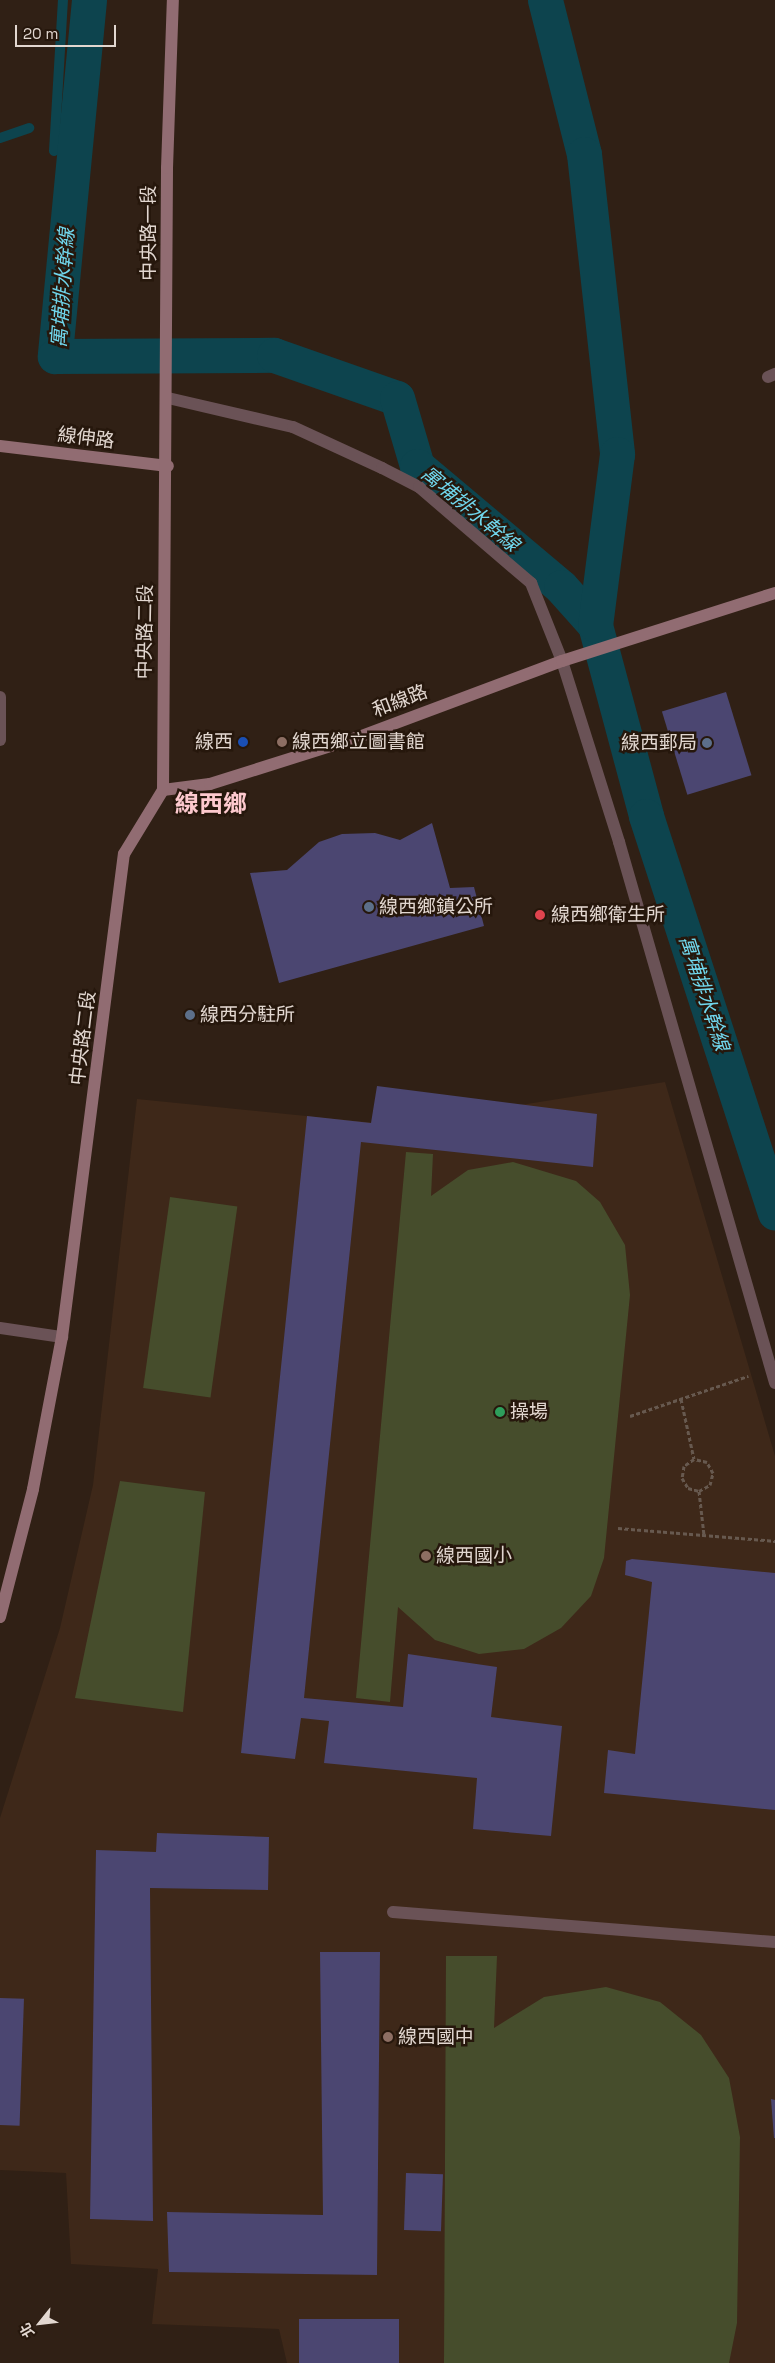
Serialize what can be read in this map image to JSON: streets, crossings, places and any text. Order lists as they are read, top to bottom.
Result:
{
  "streets": {
    "street": [
      "中央路一段",
      "線伸路",
      "中央路二段",
      "和線路"
    ]
  },
  "crossings": [
    ["中央路一段", "線伸路"],
    ["中央路一段", "中央路二段"],
    ["線伸路", "中央路二段"],
    ["中央路二段", "和線路"]
  ],
  "districts": ["線西鄉"],
  "water": ["寓埔排水幹線"],
  "places": [
    "線西",
    "線西鄉立圖書館",
    "線西郵局",
    "線西鄉鎮公所",
    "線西鄉衛生所",
    "線西分駐所",
    "操場",
    "線西國小",
    "線西國中"
  ],
  "scale_bar": "20 m",
  "north": "bottom left"
}
